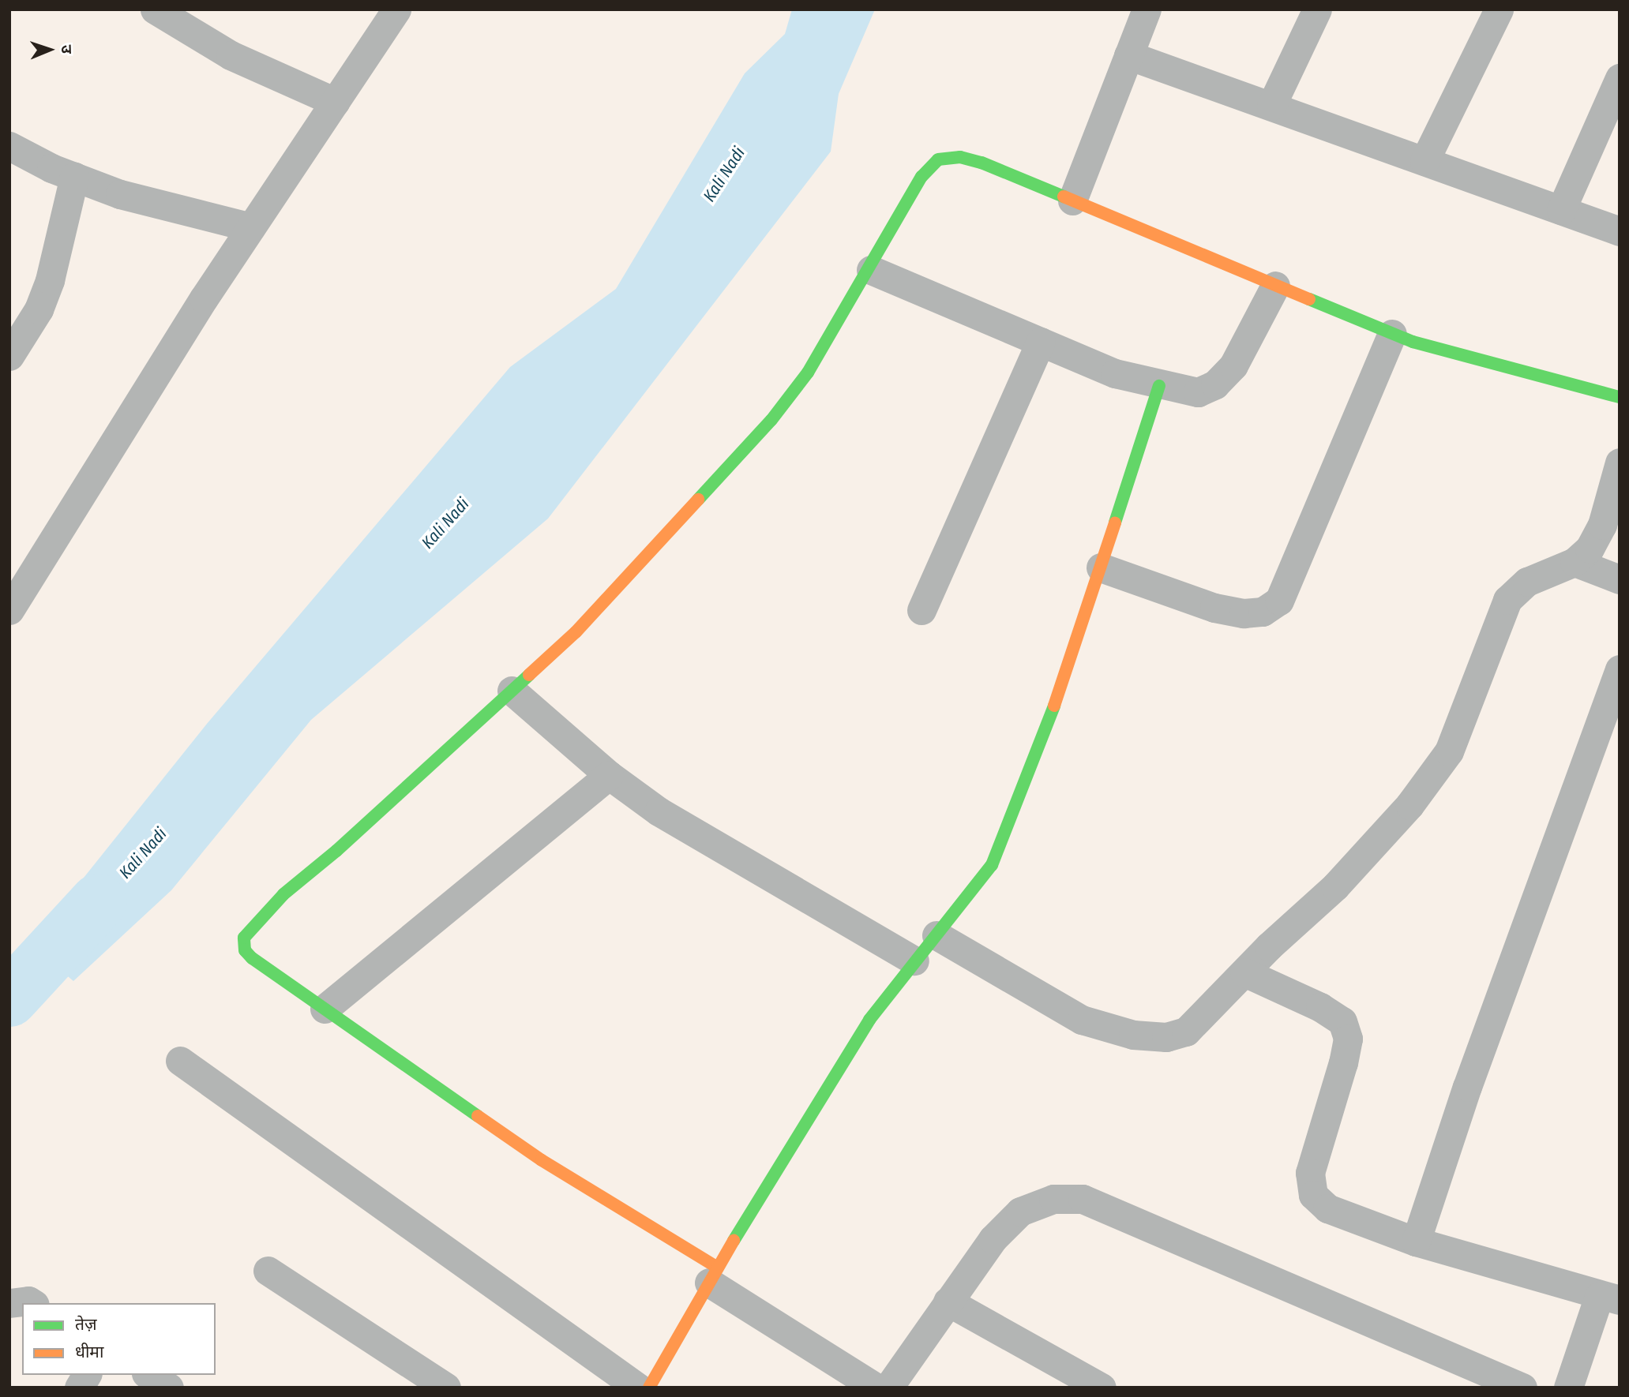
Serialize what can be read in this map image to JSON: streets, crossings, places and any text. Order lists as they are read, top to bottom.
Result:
{
  "water": ["Kali Nadi"],
  "legend": ["तेज़", "धीमा"],
  "north": "right"
}
